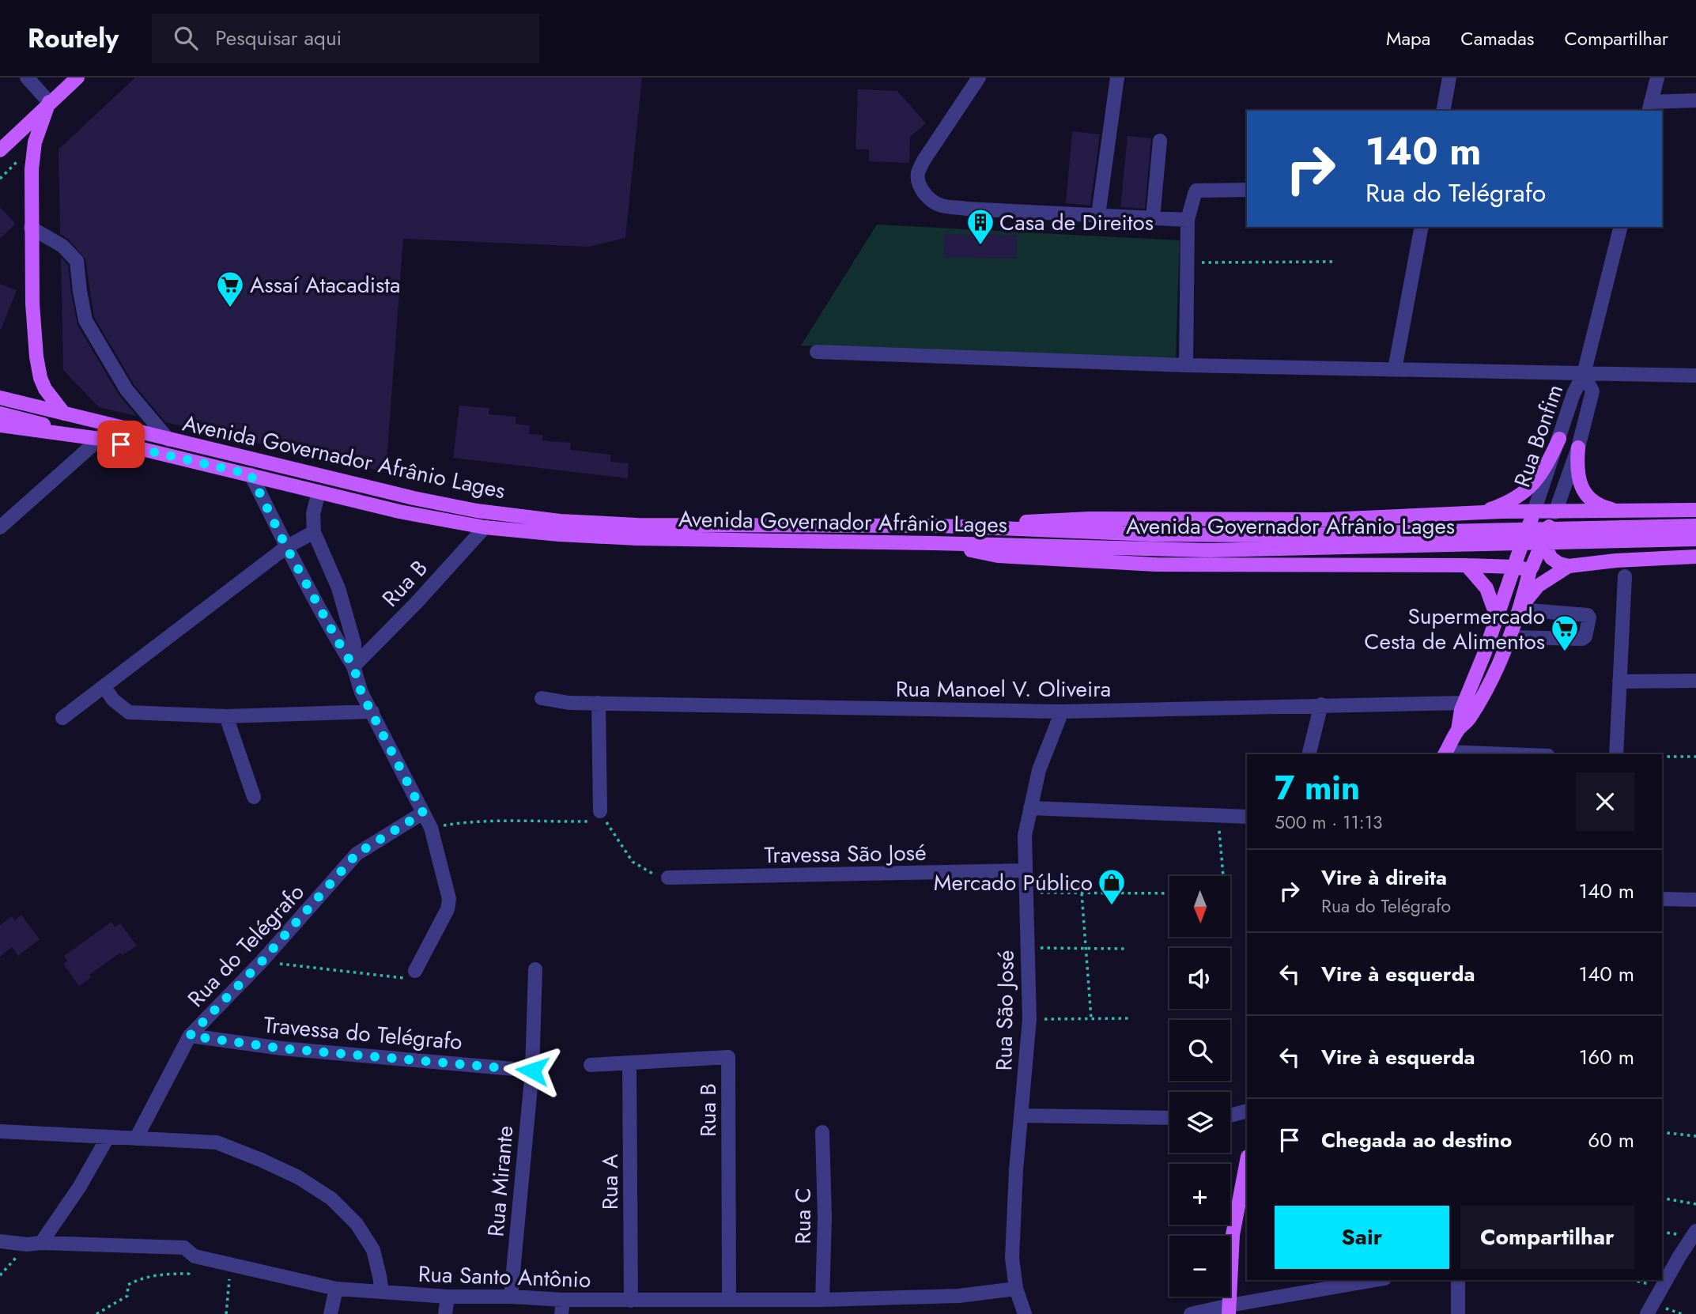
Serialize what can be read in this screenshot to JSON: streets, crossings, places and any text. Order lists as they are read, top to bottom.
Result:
{
  "streets": {
    "main road": ["Avenida Governador Afrânio Lages"],
    "street": [
      "Rua Bonfim",
      "Rua B",
      "Rua Manoel V. Oliveira",
      "Travessa São José",
      "Rua do Telégrafo",
      "Rua São José",
      "Travessa do Telégrafo",
      "Rua Mirante",
      "Rua A",
      "Rua C",
      "Rua Santo Antônio"
    ]
  },
  "crossings": [
    ["Avenida Governador Afrânio Lages", "Rua B"],
    ["Rua B", "Rua A"],
    ["Rua B", "Rua Santo Antônio"],
    ["Rua Manoel V. Oliveira", "Rua São José"],
    ["Travessa São José", "Rua São José"],
    ["Rua do Telégrafo", "Travessa do Telégrafo"],
    ["Rua São José", "Rua Santo Antônio"],
    ["Travessa do Telégrafo", "Rua Mirante"],
    ["Rua Mirante", "Rua Santo Antônio"],
    ["Rua A", "Rua Santo Antônio"],
    ["Rua C", "Rua Santo Antônio"]
  ],
  "places": {
    "building": ["Casa de Direitos"],
    "supermarket": ["Assaí Atacadista", "Supermercado Cesta de Alimentos"],
    "shop": ["Mercado Público"]
  },
  "north": "bottom",
  "page": {
    "header": "Routely",
    "search": "Pesquisar aqui",
    "nav": ["Mapa", "Camadas", "Compartilhar"],
    "turn": ["140 m", "Rua do Telégrafo"],
    "heading": ["7 min", "500 m · 11:13"],
    "list": [
      {
        "name": "Vire à direita",
        "note": "Rua do Telégrafo",
        "value": "140 m"
      },
      {
        "name": "Vire à esquerda",
        "value": "140 m"
      },
      {
        "name": "Vire à esquerda",
        "value": "160 m"
      },
      {
        "name": "Chegada ao destino",
        "value": "60 m"
      }
    ],
    "map_buttons": ["+", "−"],
    "buttons": ["Sair", "Compartilhar"]
  }
}
